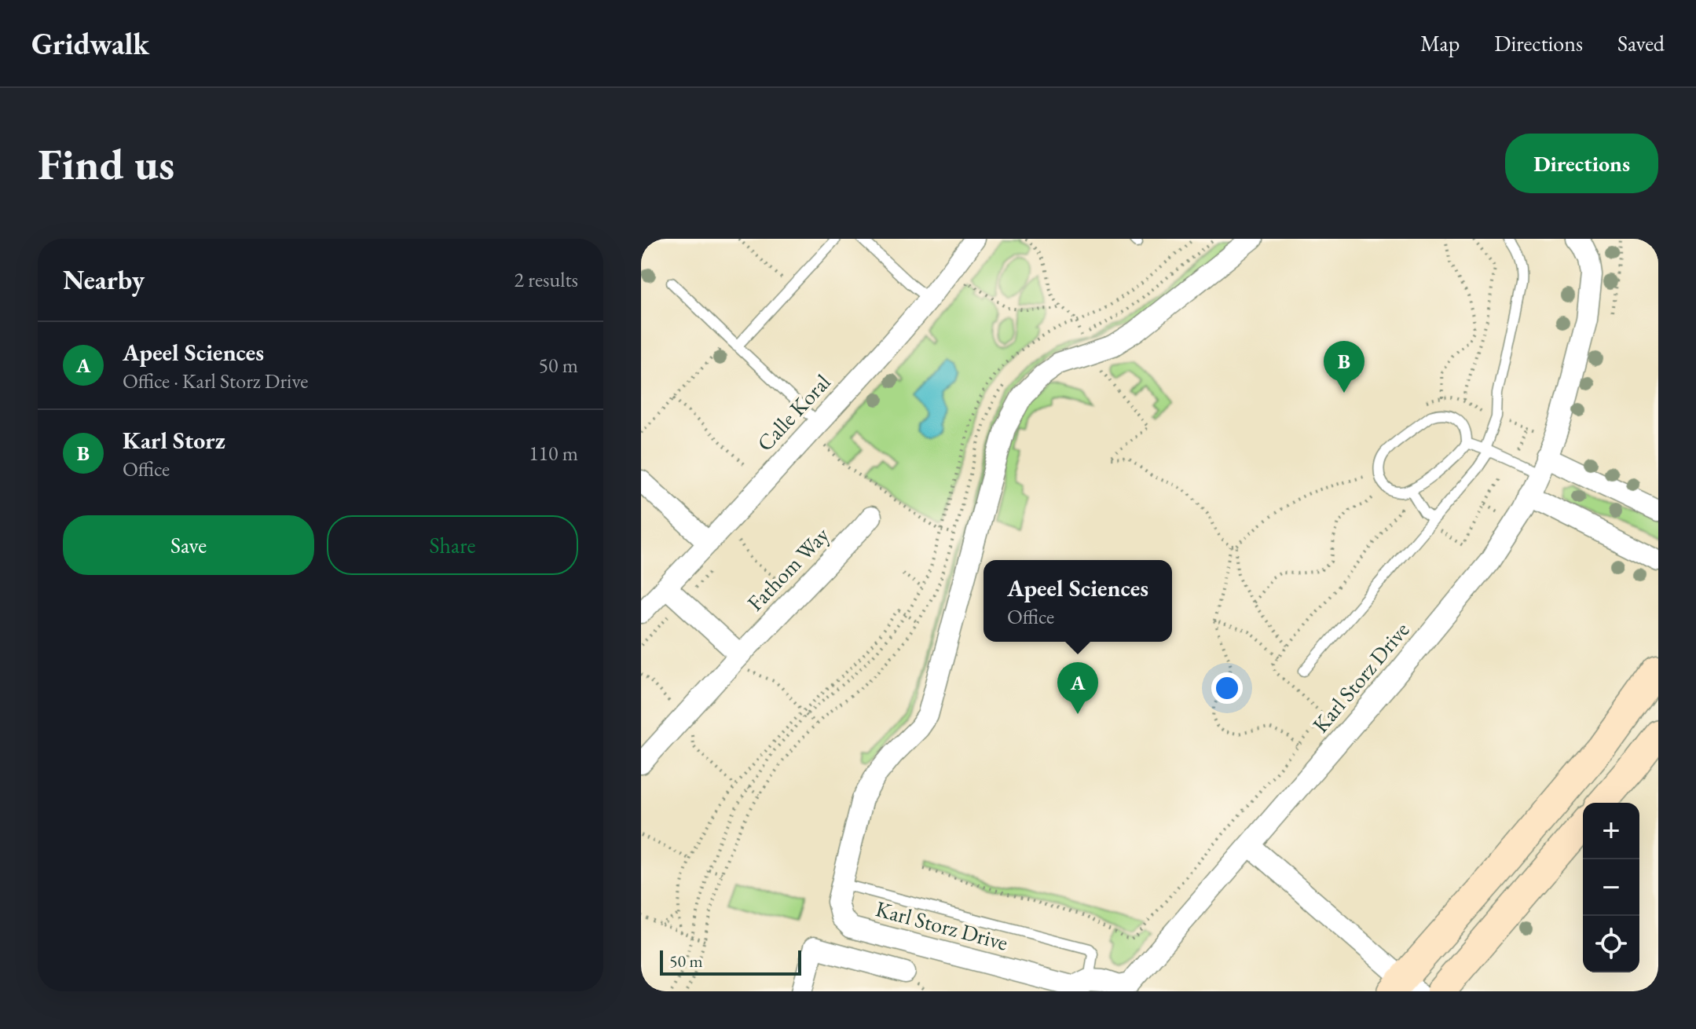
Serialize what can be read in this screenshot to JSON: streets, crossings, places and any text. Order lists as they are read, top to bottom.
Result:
{
  "streets": {
    "street": ["Calle Koral", "Fathom Way", "Karl Storz Drive"]
  },
  "scale_bar": "50 m",
  "page": {
    "header": "Gridwalk",
    "nav": ["Map", "Directions", "Saved"],
    "buttons": [
      "Directions",
      ["Save", "Share"]
    ],
    "title": "Find us",
    "heading": ["Nearby", "2 results"],
    "list": [
      {
        "mark": "A",
        "name": "Apeel Sciences",
        "note": "Office · Karl Storz Drive",
        "value": "50 m"
      },
      {
        "mark": "B",
        "name": "Karl Storz",
        "note": "Office",
        "value": "110 m"
      }
    ],
    "pins": ["B", "A"],
    "popup": ["Apeel Sciences", "Office"],
    "map_buttons": ["+", "−"],
    "scale": "50 m"
  }
}
